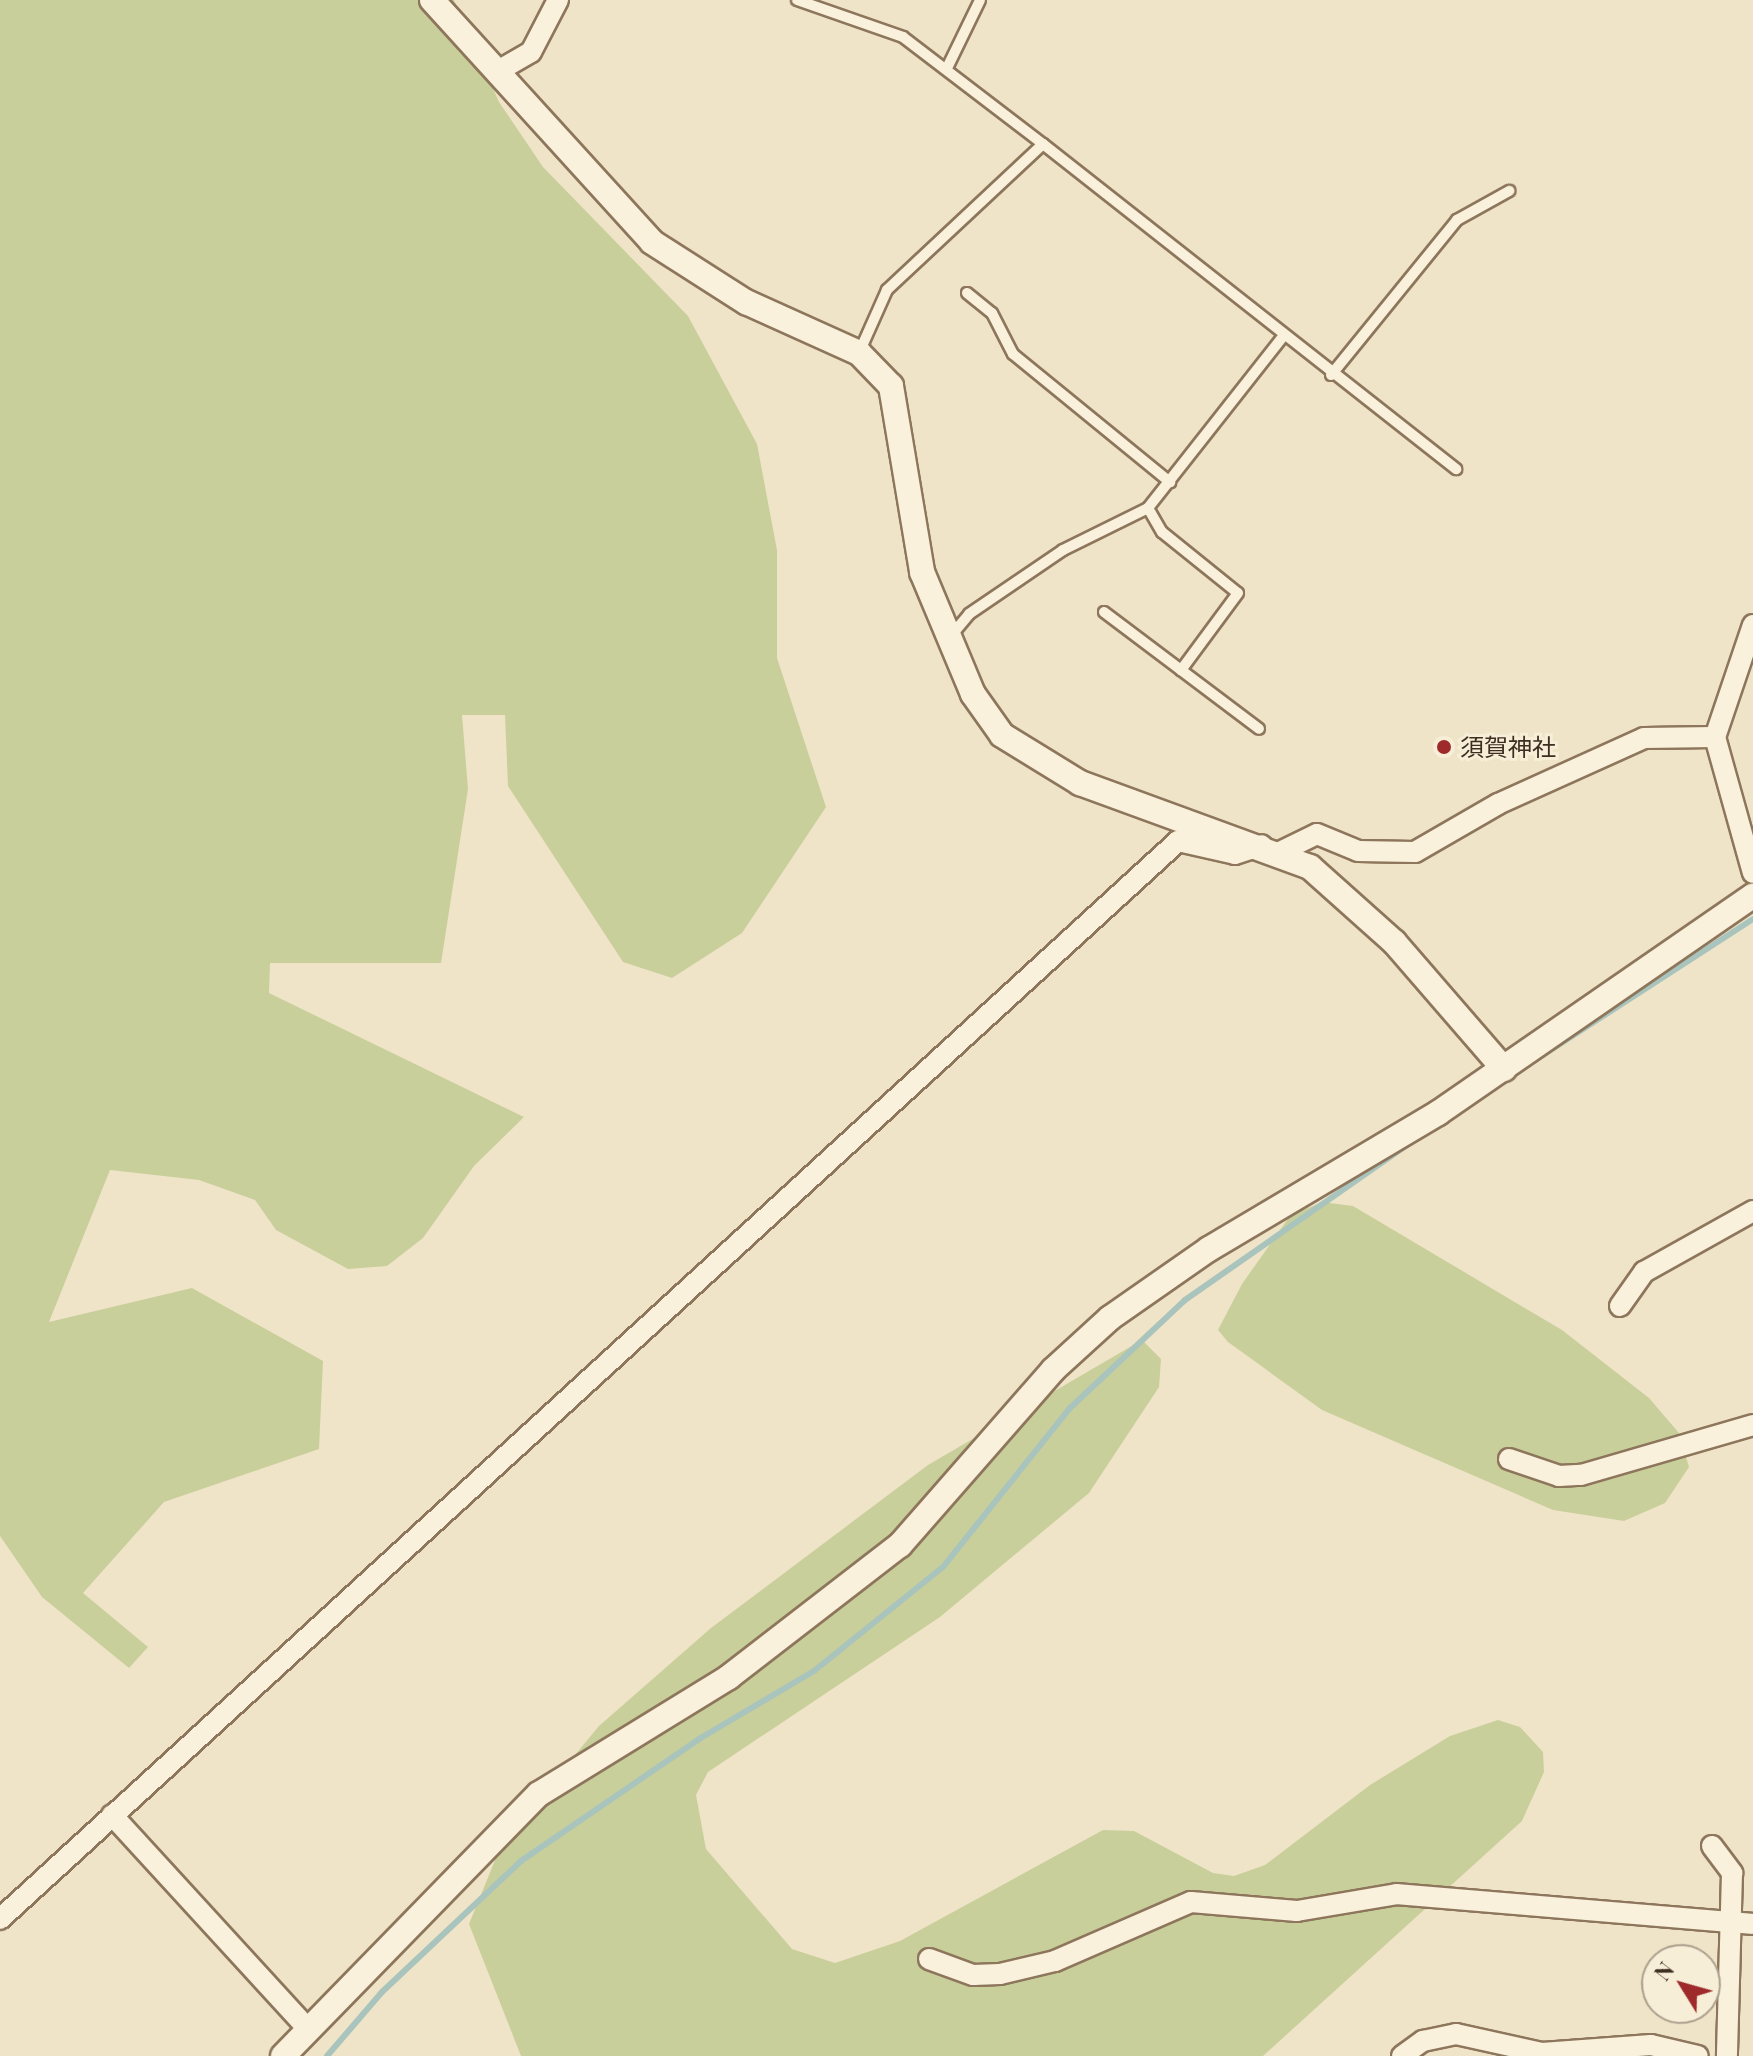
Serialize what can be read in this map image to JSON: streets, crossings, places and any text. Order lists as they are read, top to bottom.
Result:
{
  "places": ["須賀神社"],
  "north": "top left"
}
